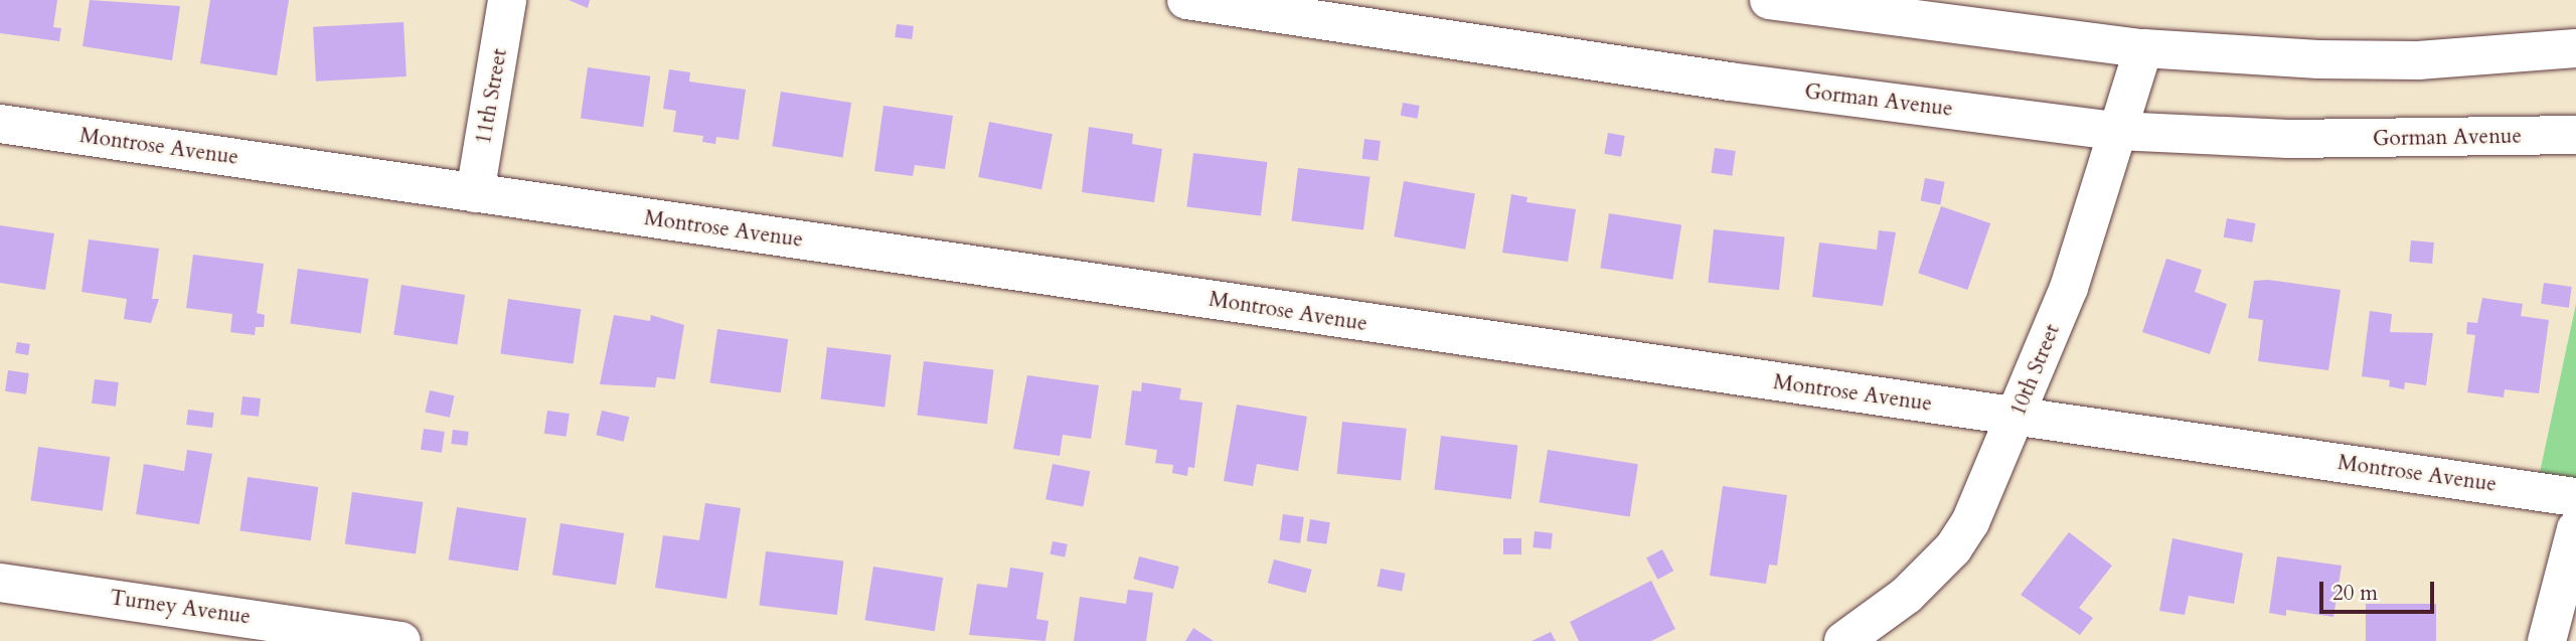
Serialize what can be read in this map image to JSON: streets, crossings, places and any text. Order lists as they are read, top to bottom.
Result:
{
  "streets": {
    "street": [
      "11th Street",
      "Gorman Avenue",
      "Montrose Avenue",
      "10th Street",
      "Turney Avenue"
    ]
  },
  "crossings": [
    ["11th Street", "Montrose Avenue"],
    ["Gorman Avenue", "10th Street"],
    ["Montrose Avenue", "10th Street"]
  ],
  "scale_bar": "20 m"
}
